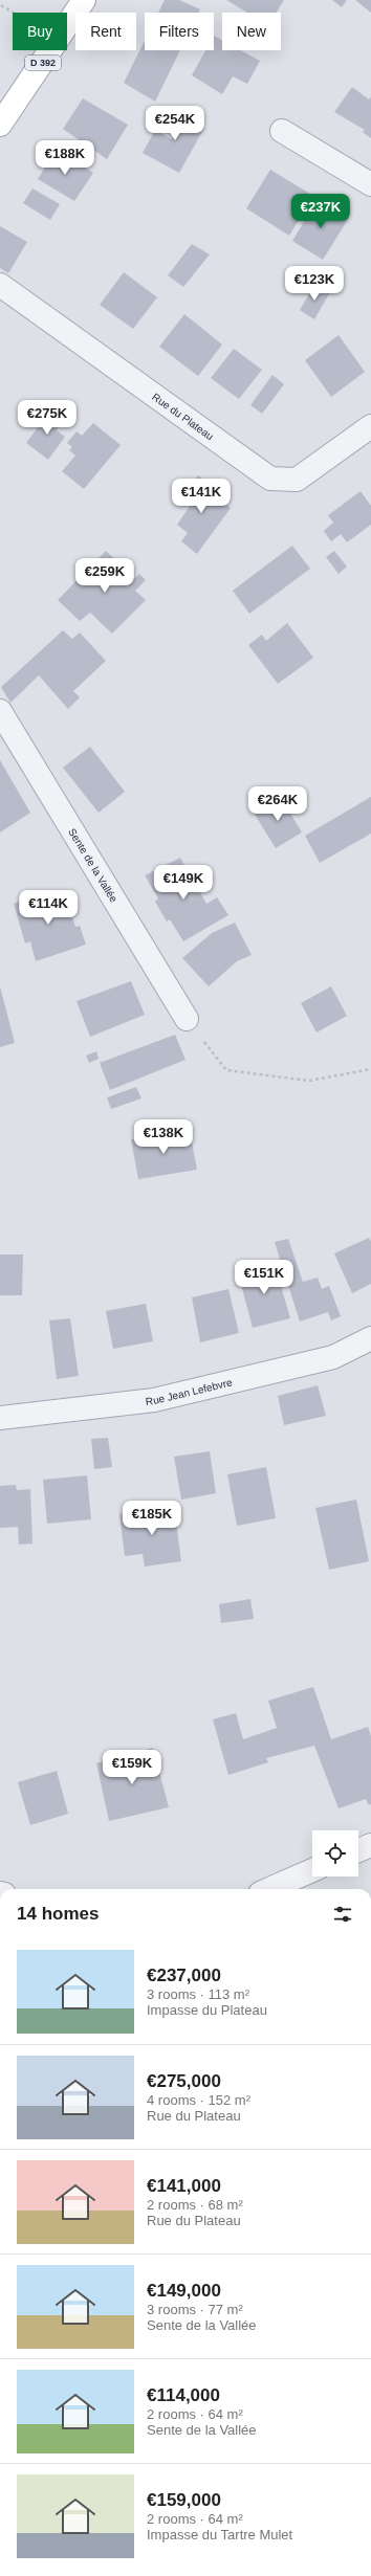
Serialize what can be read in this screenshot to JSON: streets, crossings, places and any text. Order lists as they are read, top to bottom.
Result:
{
  "streets": {
    "main road": ["D 392"],
    "street": ["Rue du Plateau", "Sente de la Vallée", "Rue Jean Lefebvre"]
  },
  "page": {
    "chip": [
      "Buy",
      "Rent",
      "Filters",
      "New"
    ],
    "price": [
      "€254K",
      "€188K",
      "€237K",
      "€123K",
      "€275K",
      "€141K",
      "€259K",
      "€264K",
      "€149K",
      "€114K",
      "€138K",
      "€151K",
      "€185K",
      "€159K"
    ],
    "heading": "14 homes",
    "list": [
      {
        "name": "€237,000",
        "note": "3 rooms · 113 m² · Impasse du Plateau"
      },
      {
        "name": "€275,000",
        "note": "4 rooms · 152 m² · Rue du Plateau"
      },
      {
        "name": "€141,000",
        "note": "2 rooms · 68 m² · Rue du Plateau"
      },
      {
        "name": "€149,000",
        "note": "3 rooms · 77 m² · Sente de la Vallée"
      },
      {
        "name": "€114,000",
        "note": "2 rooms · 64 m² · Sente de la Vallée"
      },
      {
        "name": "€159,000",
        "note": "2 rooms · 64 m² · Impasse du Tartre Mulet"
      }
    ]
  }
}
